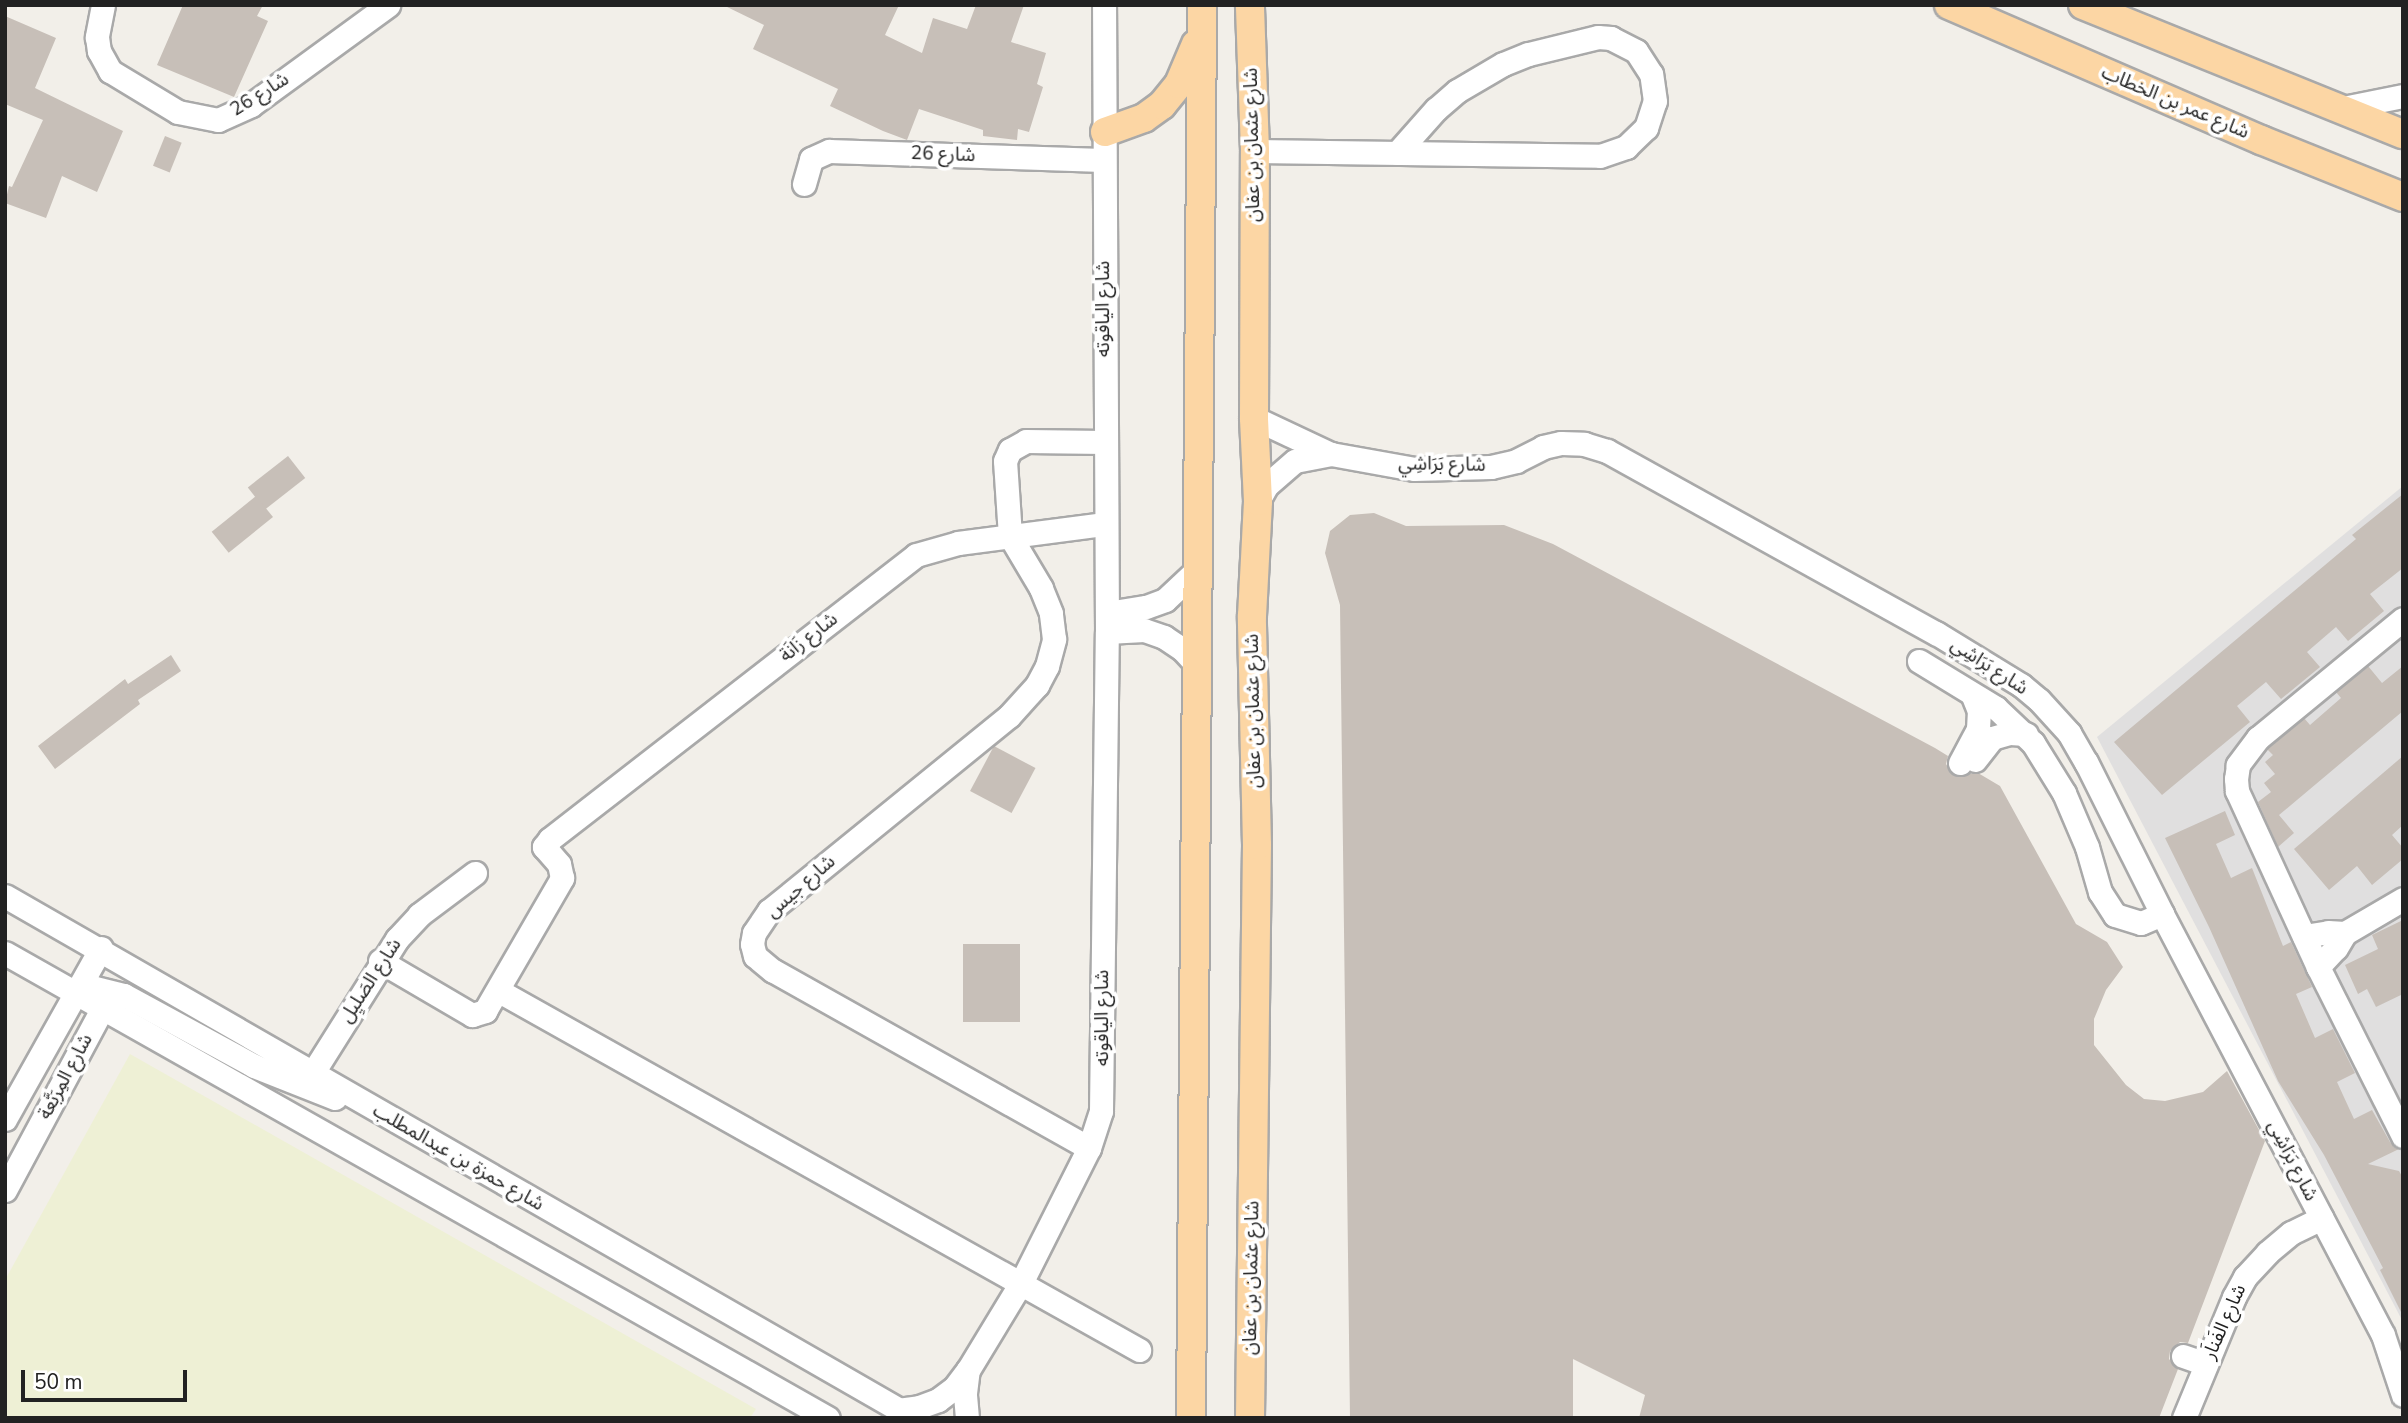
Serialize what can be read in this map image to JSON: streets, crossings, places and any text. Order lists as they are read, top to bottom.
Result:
{
  "streets": {
    "main road": ["شارع عمر بن الخطاب", "شارع عثمان بن عفان"],
    "street": [
      "شارع 26",
      "شارع الياقوته",
      "شارع بَرَاشِي",
      "شارع زَانَة",
      "شارع جيس",
      "شارع الصَليِل",
      "شارع المِرَبَّعة",
      "شارع حمزة بن عبدالمطلب",
      "شارع الفَناَر"
    ]
  },
  "crossings": [
    ["شارع 26", "شارع الياقوته"],
    ["شارع عثمان بن عفان", "شارع بَرَاشِي"],
    ["شارع الياقوته", "شارع زَانَة"],
    ["شارع الياقوته", "شارع جيس"],
    ["شارع الياقوته", "شارع حمزة بن عبدالمطلب"],
    ["شارع بَرَاشِي", "شارع الفَناَر"],
    ["شارع زَانَة", "شارع جيس"],
    ["شارع الصَليِل", "شارع حمزة بن عبدالمطلب"],
    ["شارع المِرَبَّعة", "شارع حمزة بن عبدالمطلب"]
  ],
  "scale_bar": "50 m"
}
